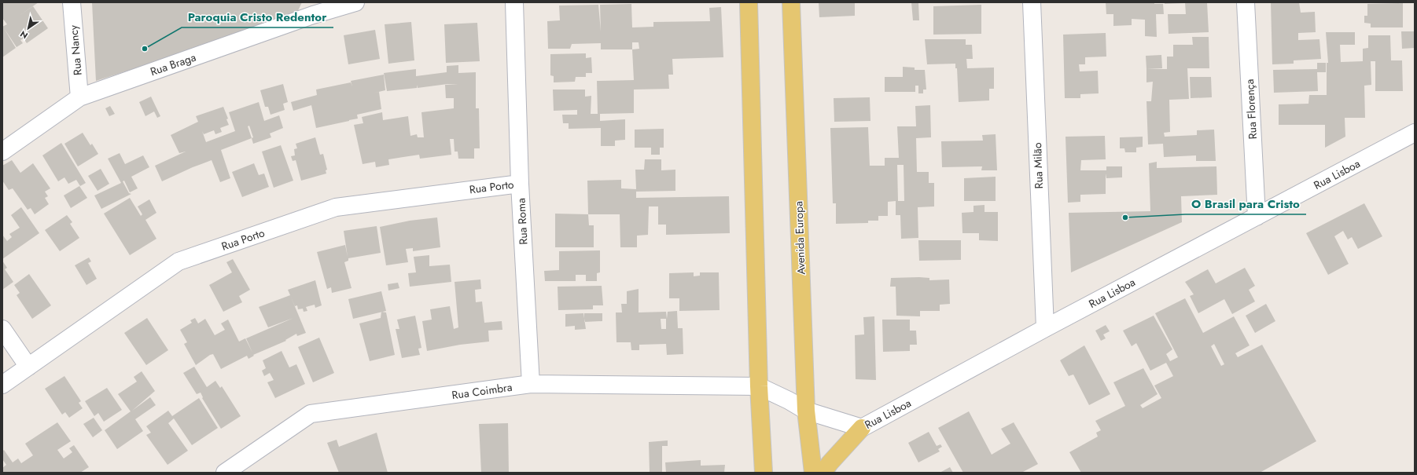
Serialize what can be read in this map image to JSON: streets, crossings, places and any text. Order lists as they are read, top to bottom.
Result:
{
  "streets": {
    "main road": ["Avenida Europa"],
    "street": [
      "Rua Nancy",
      "Rua Braga",
      "Rua Florença",
      "Rua Milão",
      "Rua Lisboa",
      "Rua Porto",
      "Rua Roma",
      "Rua Coimbra"
    ]
  },
  "crossings": [
    ["Rua Nancy", "Rua Braga"],
    ["Rua Florença", "Rua Lisboa"],
    ["Rua Milão", "Rua Lisboa"],
    ["Rua Lisboa", "Avenida Europa"],
    ["Rua Lisboa", "Rua Coimbra"],
    ["Rua Porto", "Rua Roma"],
    ["Rua Roma", "Rua Coimbra"]
  ],
  "places": ["Paroquia Cristo Redentor", "O Brasil para Cristo"],
  "north": "bottom left"
}
